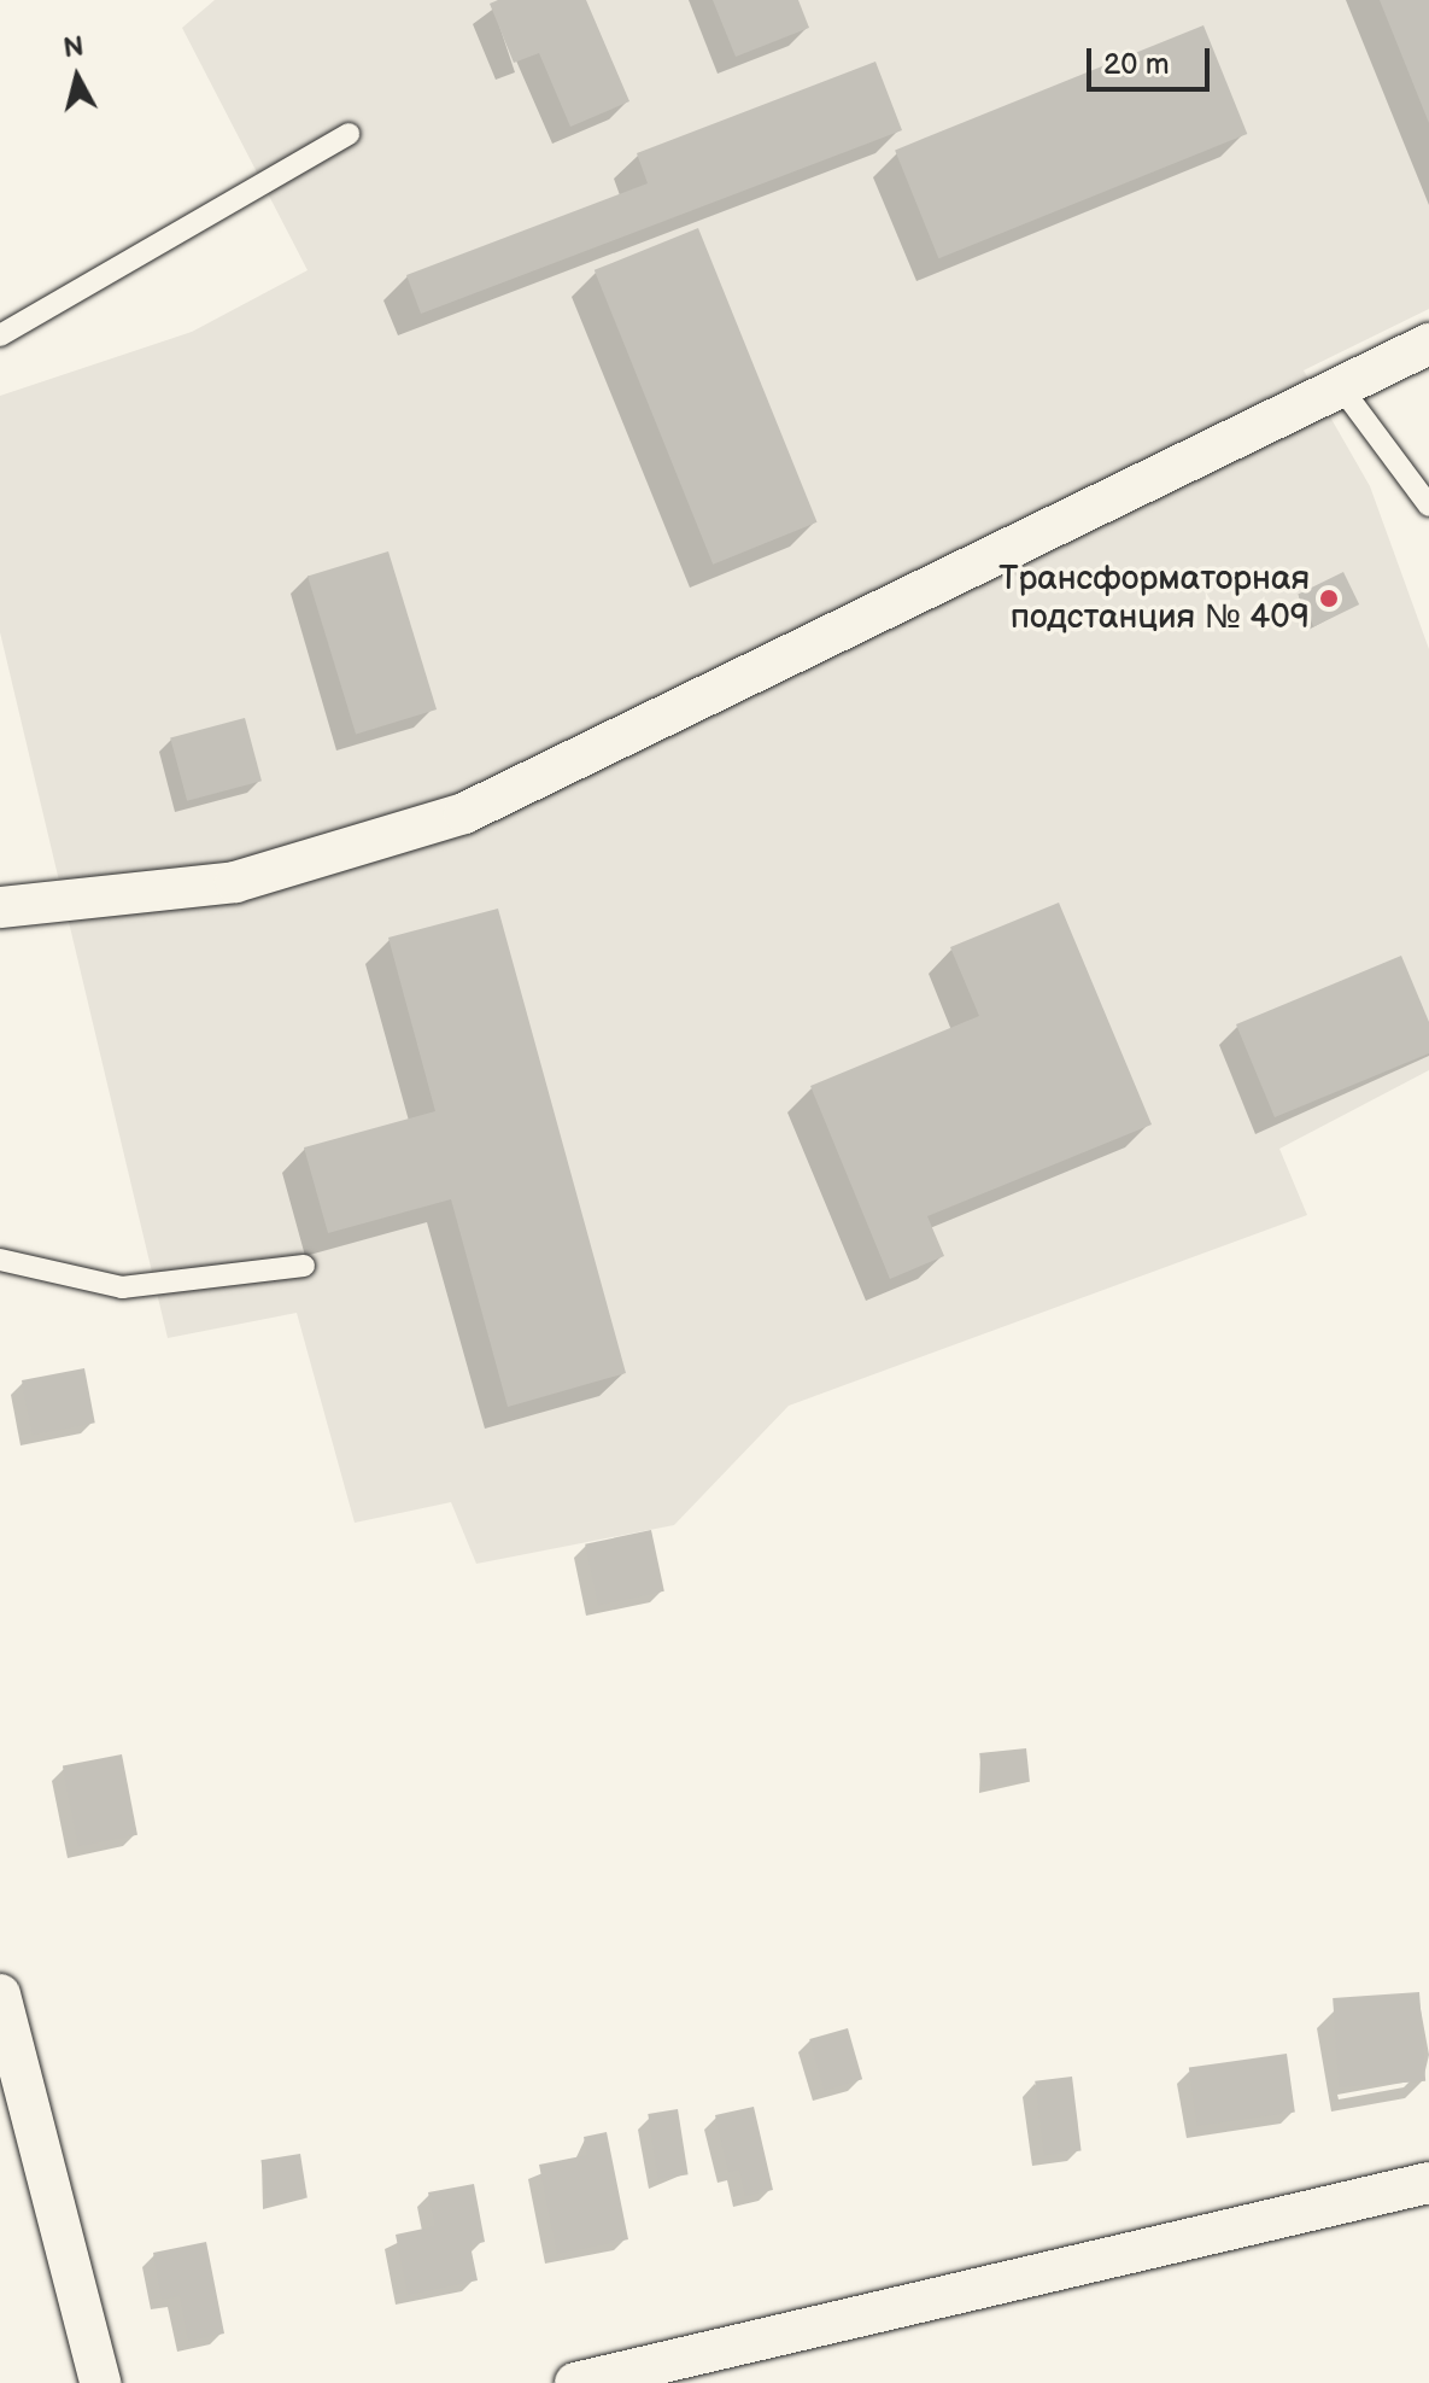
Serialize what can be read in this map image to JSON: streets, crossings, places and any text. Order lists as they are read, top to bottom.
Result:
{
  "places": ["Трансформаторная подстанция № 409"],
  "scale_bar": "20 m",
  "north": "top"
}
